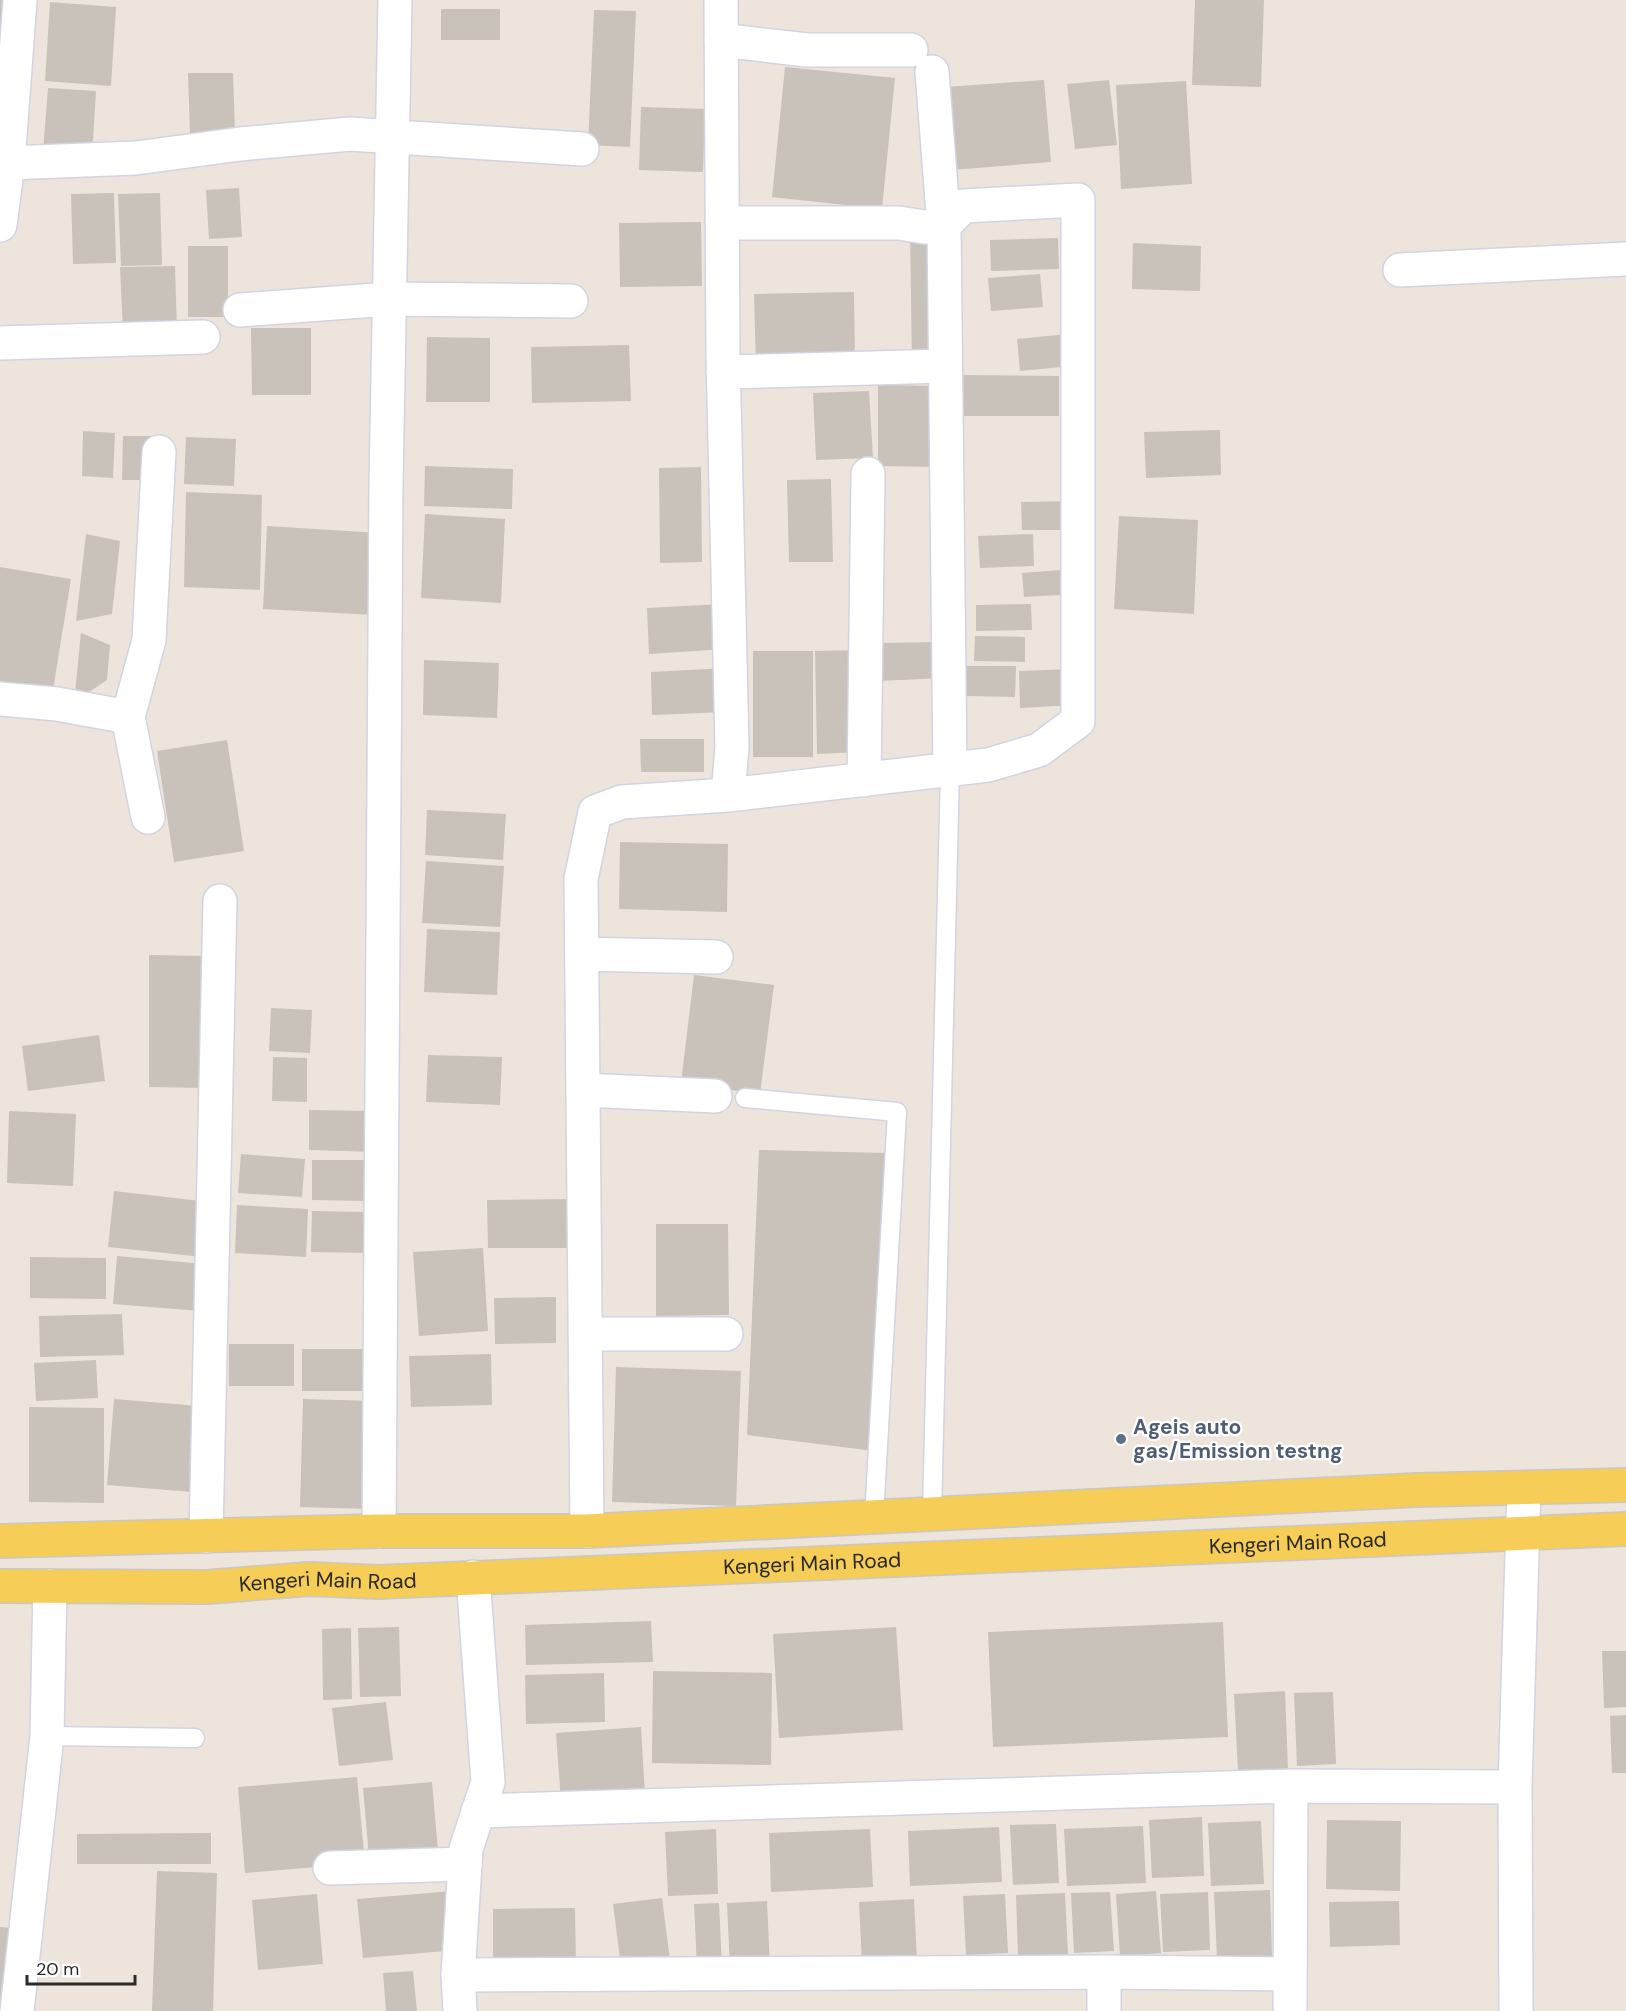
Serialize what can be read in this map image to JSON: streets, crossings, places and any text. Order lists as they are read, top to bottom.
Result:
{
  "streets": {
    "main road": ["Kengeri Main Road"]
  },
  "places": ["Ageis auto gas/Emission testng"],
  "scale_bar": "20 m"
}
